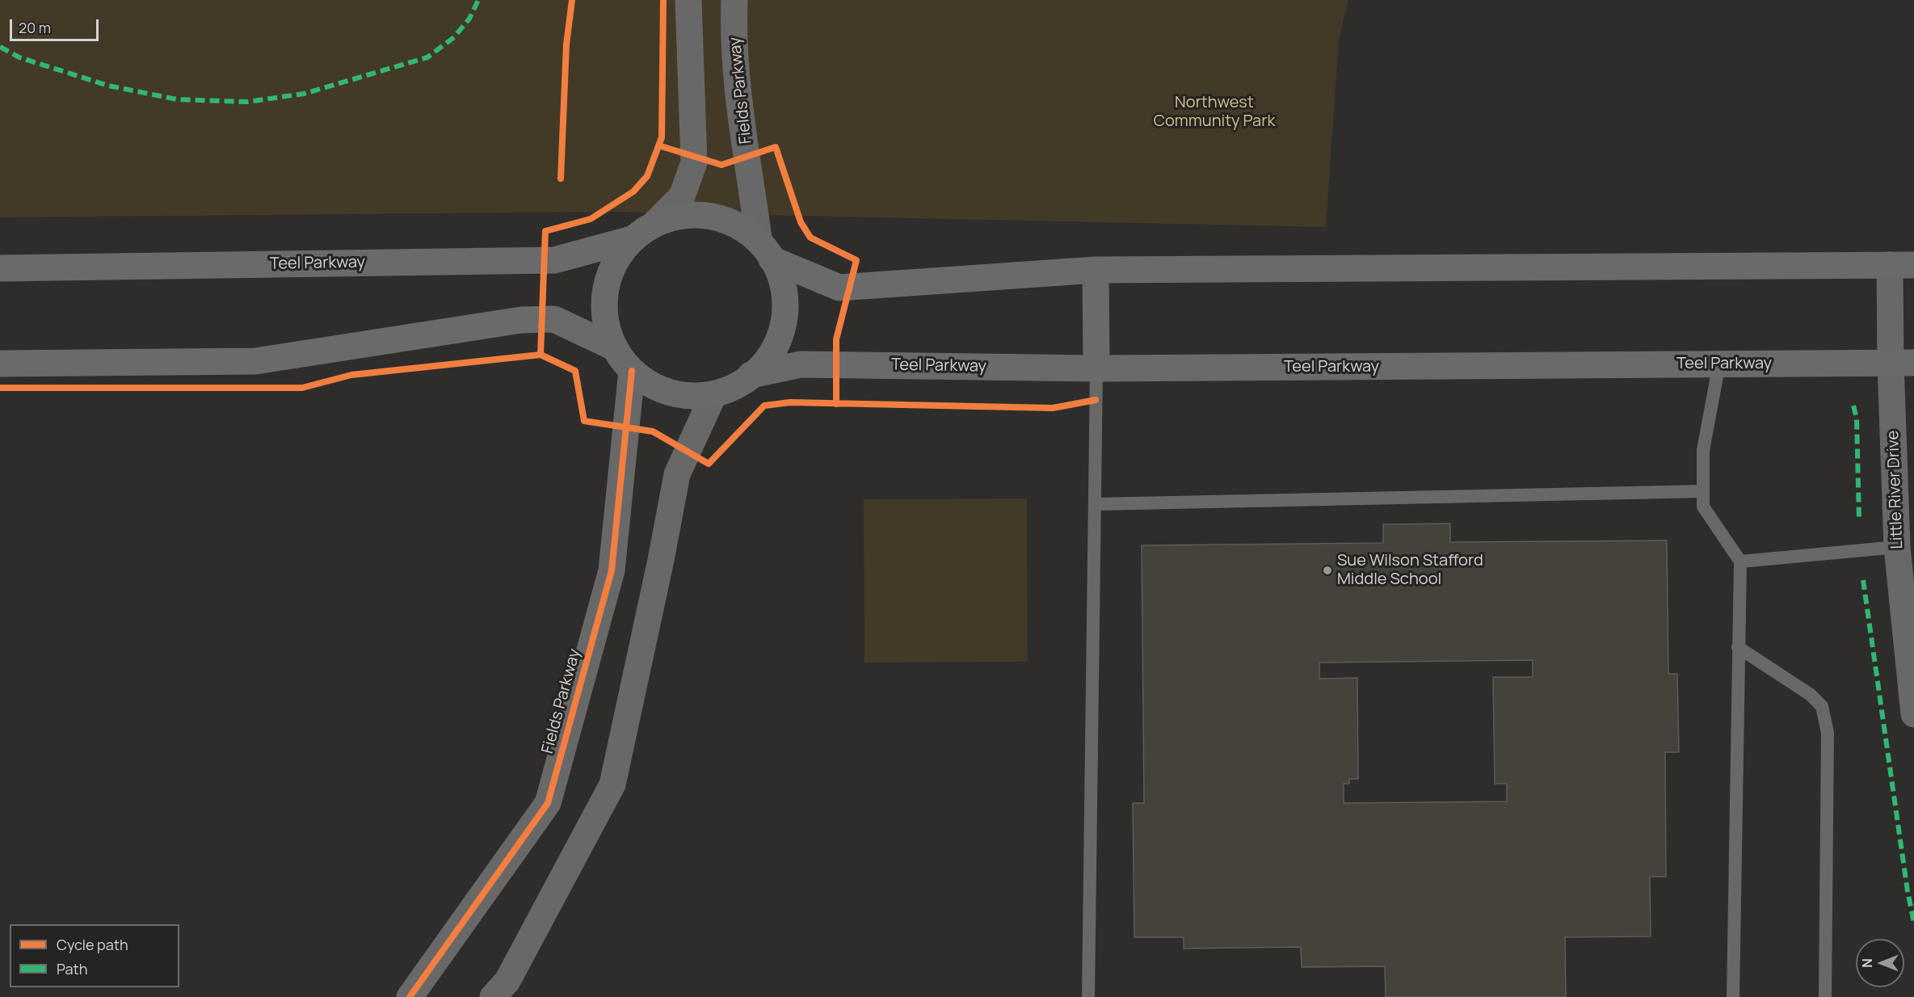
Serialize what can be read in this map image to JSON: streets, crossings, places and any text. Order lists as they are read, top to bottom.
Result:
{
  "streets": {
    "main road": ["Teel Parkway"],
    "street": ["Fields Parkway", "Little River Drive"]
  },
  "crossings": [
    ["Teel Parkway", "Little River Drive"]
  ],
  "parks": ["Northwest Community Park"],
  "places": ["Sue Wilson Stafford Middle School"],
  "legend": ["Cycle path", "Path"],
  "scale_bar": "20 m",
  "north": "left"
}
